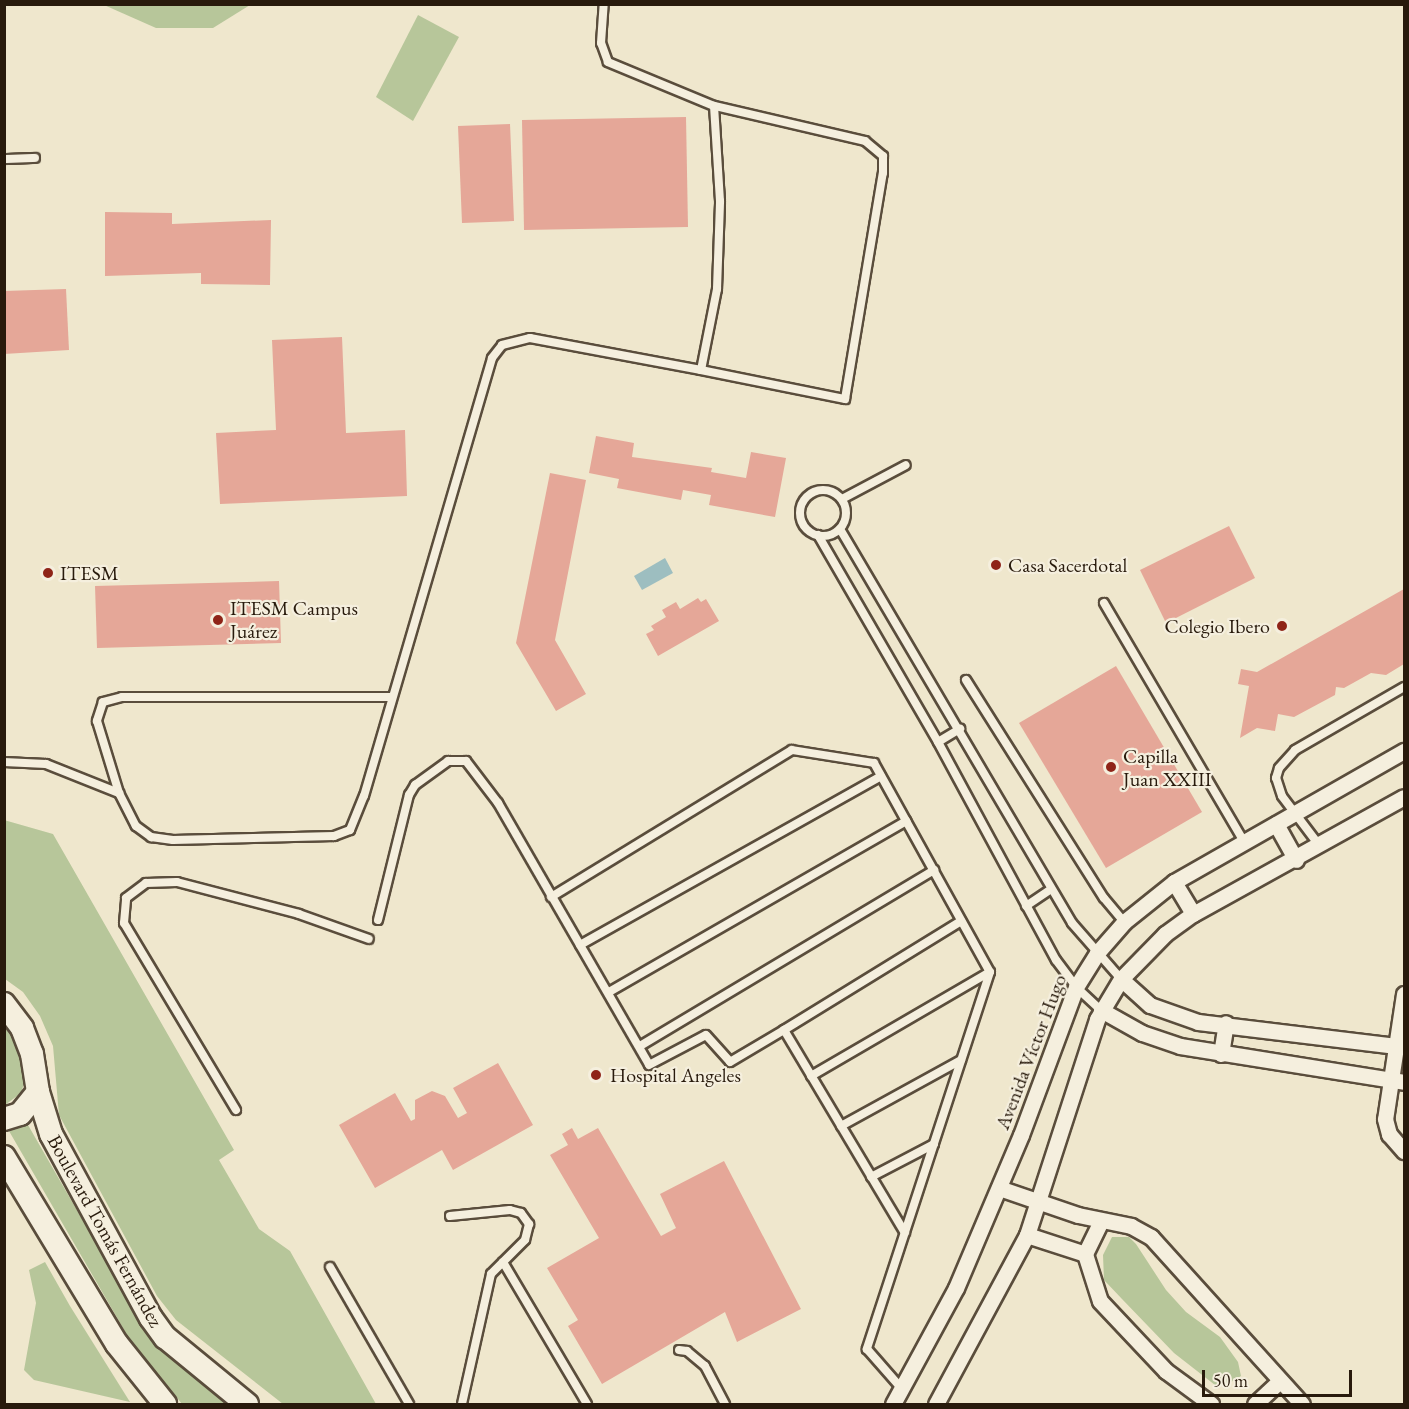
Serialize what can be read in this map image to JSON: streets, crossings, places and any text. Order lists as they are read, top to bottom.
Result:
{
  "streets": {
    "main road": ["Boulevard Tomás Fernández"],
    "street": ["Avenida Víctor Hugo"]
  },
  "places": [
    "Casa Sacerdotal",
    "ITESM",
    "ITESM Campus Juárez",
    "Colegio Ibero",
    "Capilla Juan XXIII",
    "Hospital Angeles"
  ],
  "scale_bar": "50 m"
}
